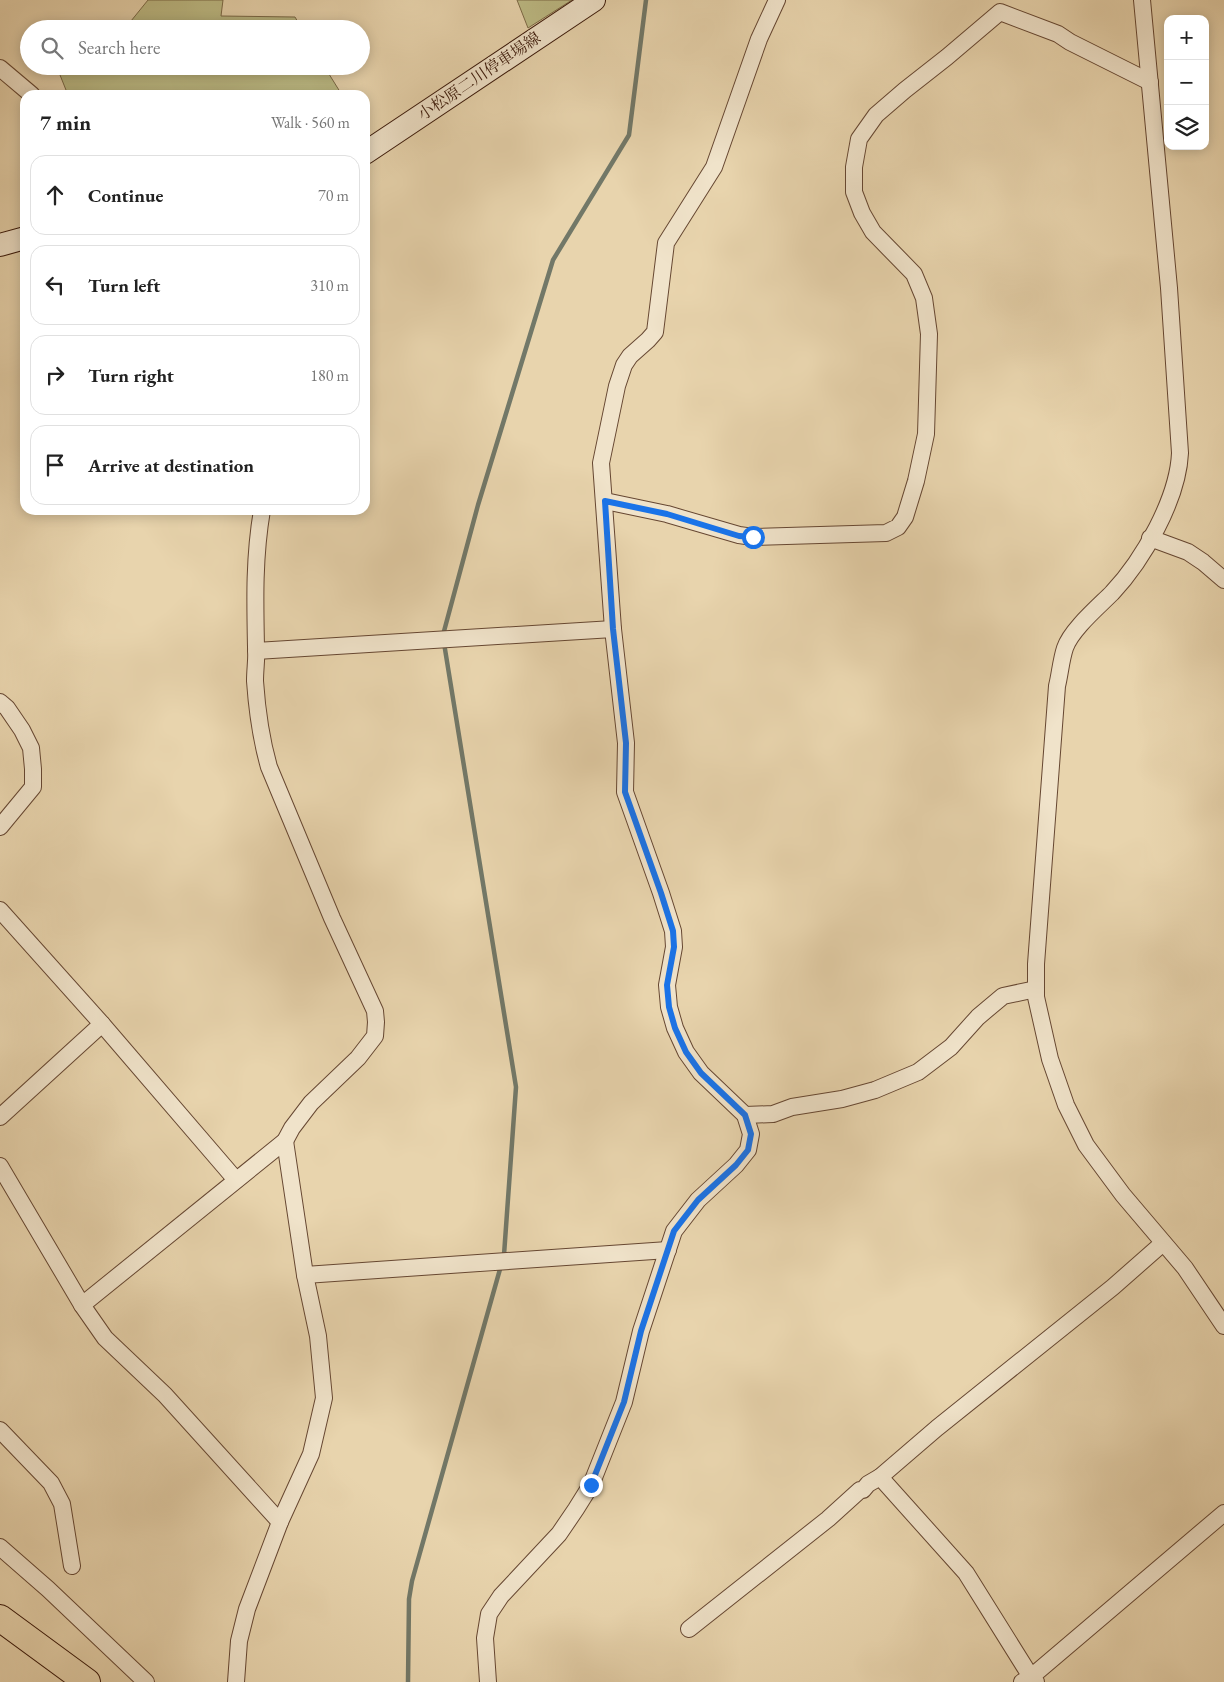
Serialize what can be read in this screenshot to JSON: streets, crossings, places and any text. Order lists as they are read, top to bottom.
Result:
{
  "streets": {
    "main road": ["小松原二川停車場線"]
  },
  "page": {
    "map_buttons": ["+", "−"],
    "search": "Search here",
    "heading": ["7 min", "Walk · 560 m"],
    "list": [
      ["Continue", "70 m"],
      ["Turn left", "310 m"],
      ["Turn right", "180 m"],
      "Arrive at destination"
    ]
  }
}
